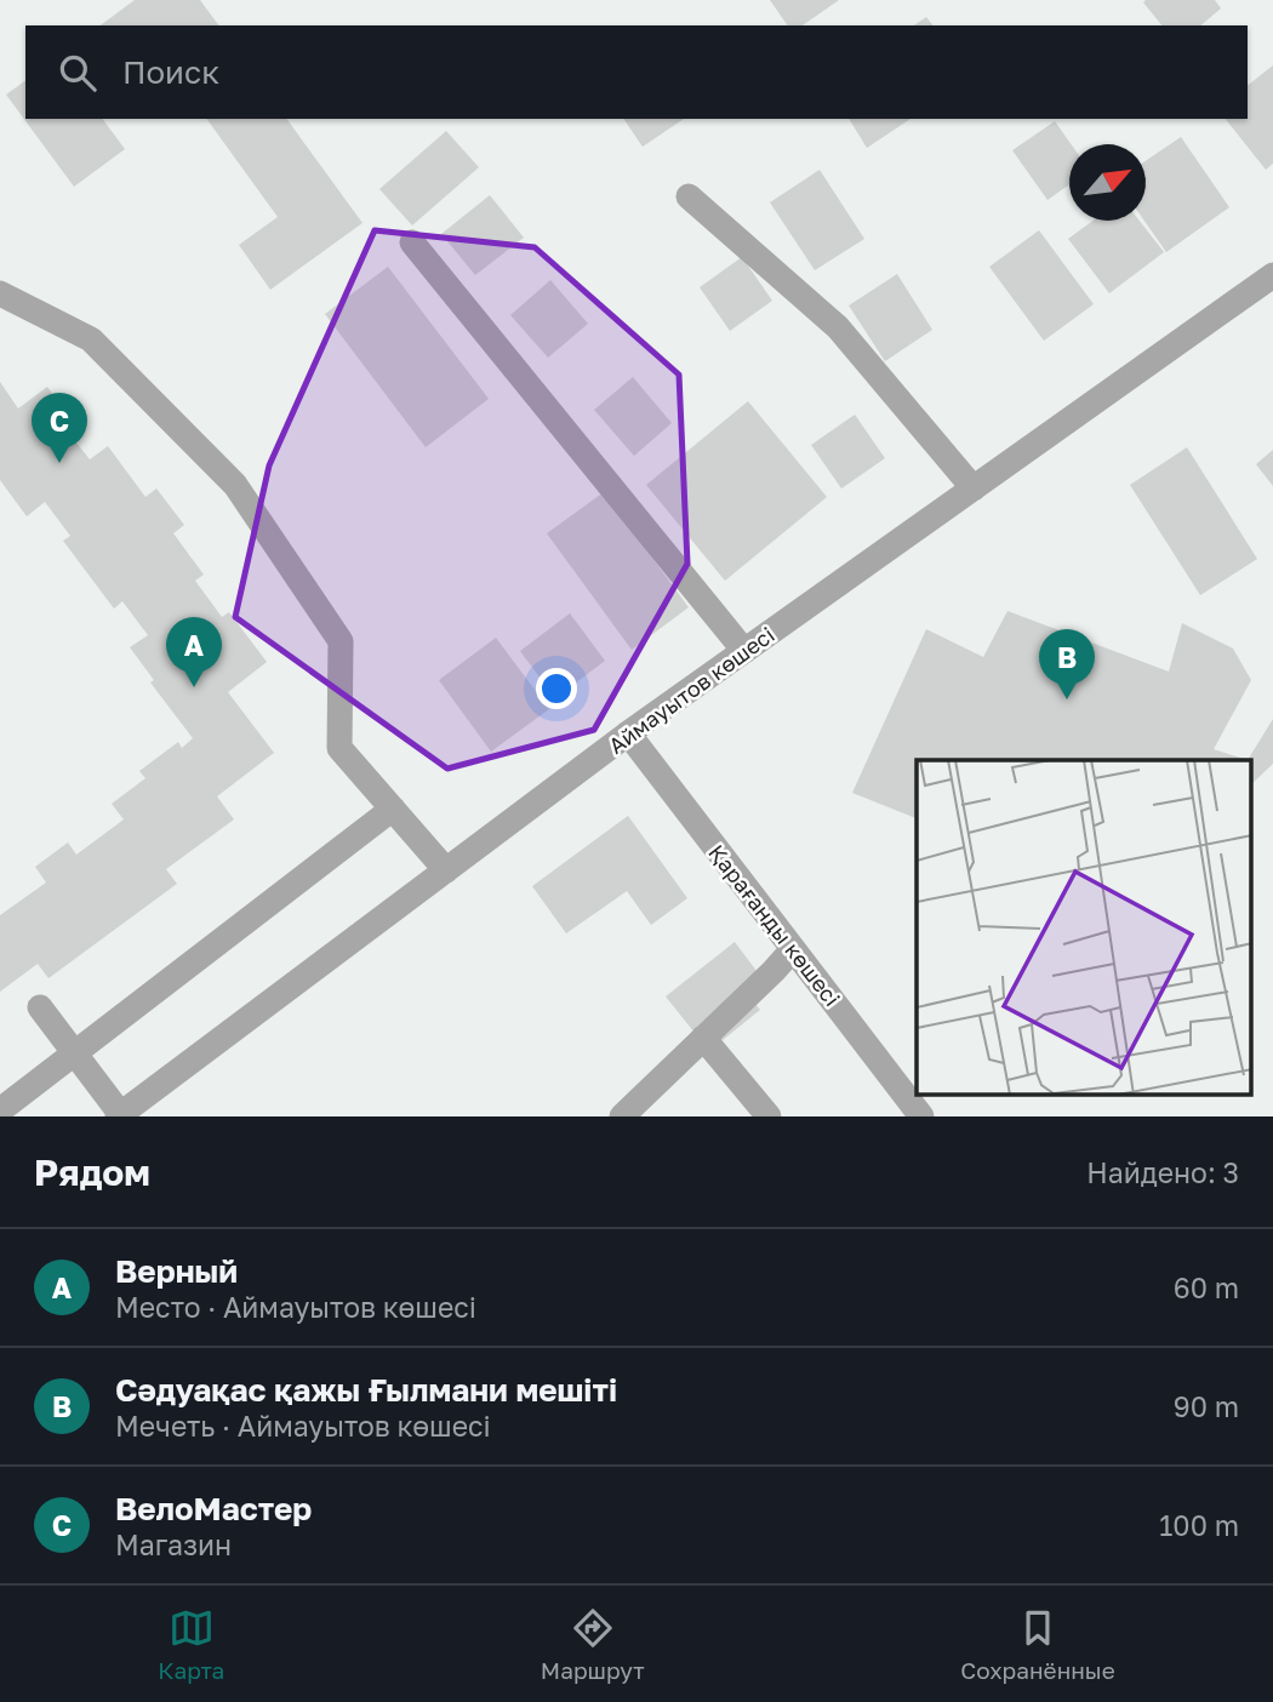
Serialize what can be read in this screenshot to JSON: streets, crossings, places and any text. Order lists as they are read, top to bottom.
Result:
{
  "streets": {
    "street": ["Аймауытов көшесі", "Қарағанды көшесі"]
  },
  "crossings": [
    ["Аймауытов көшесі", "Қарағанды көшесі"]
  ],
  "north": "top right",
  "page": {
    "search": "Поиск",
    "pins": ["C", "A", "B"],
    "heading": ["Рядом", "Найдено: 3"],
    "list": [
      {
        "mark": "A",
        "name": "Верный",
        "note": "Место · Аймауытов көшесі",
        "value": "60 m"
      },
      {
        "mark": "B",
        "name": "Сәдуақас қажы Ғылмани мешіті",
        "note": "Мечеть · Аймауытов көшесі",
        "value": "90 m"
      },
      {
        "mark": "C",
        "name": "ВелоМастер",
        "note": "Магазин",
        "value": "100 m"
      }
    ],
    "nav": ["Карта", "Маршрут", "Сохранённые"]
  }
}
